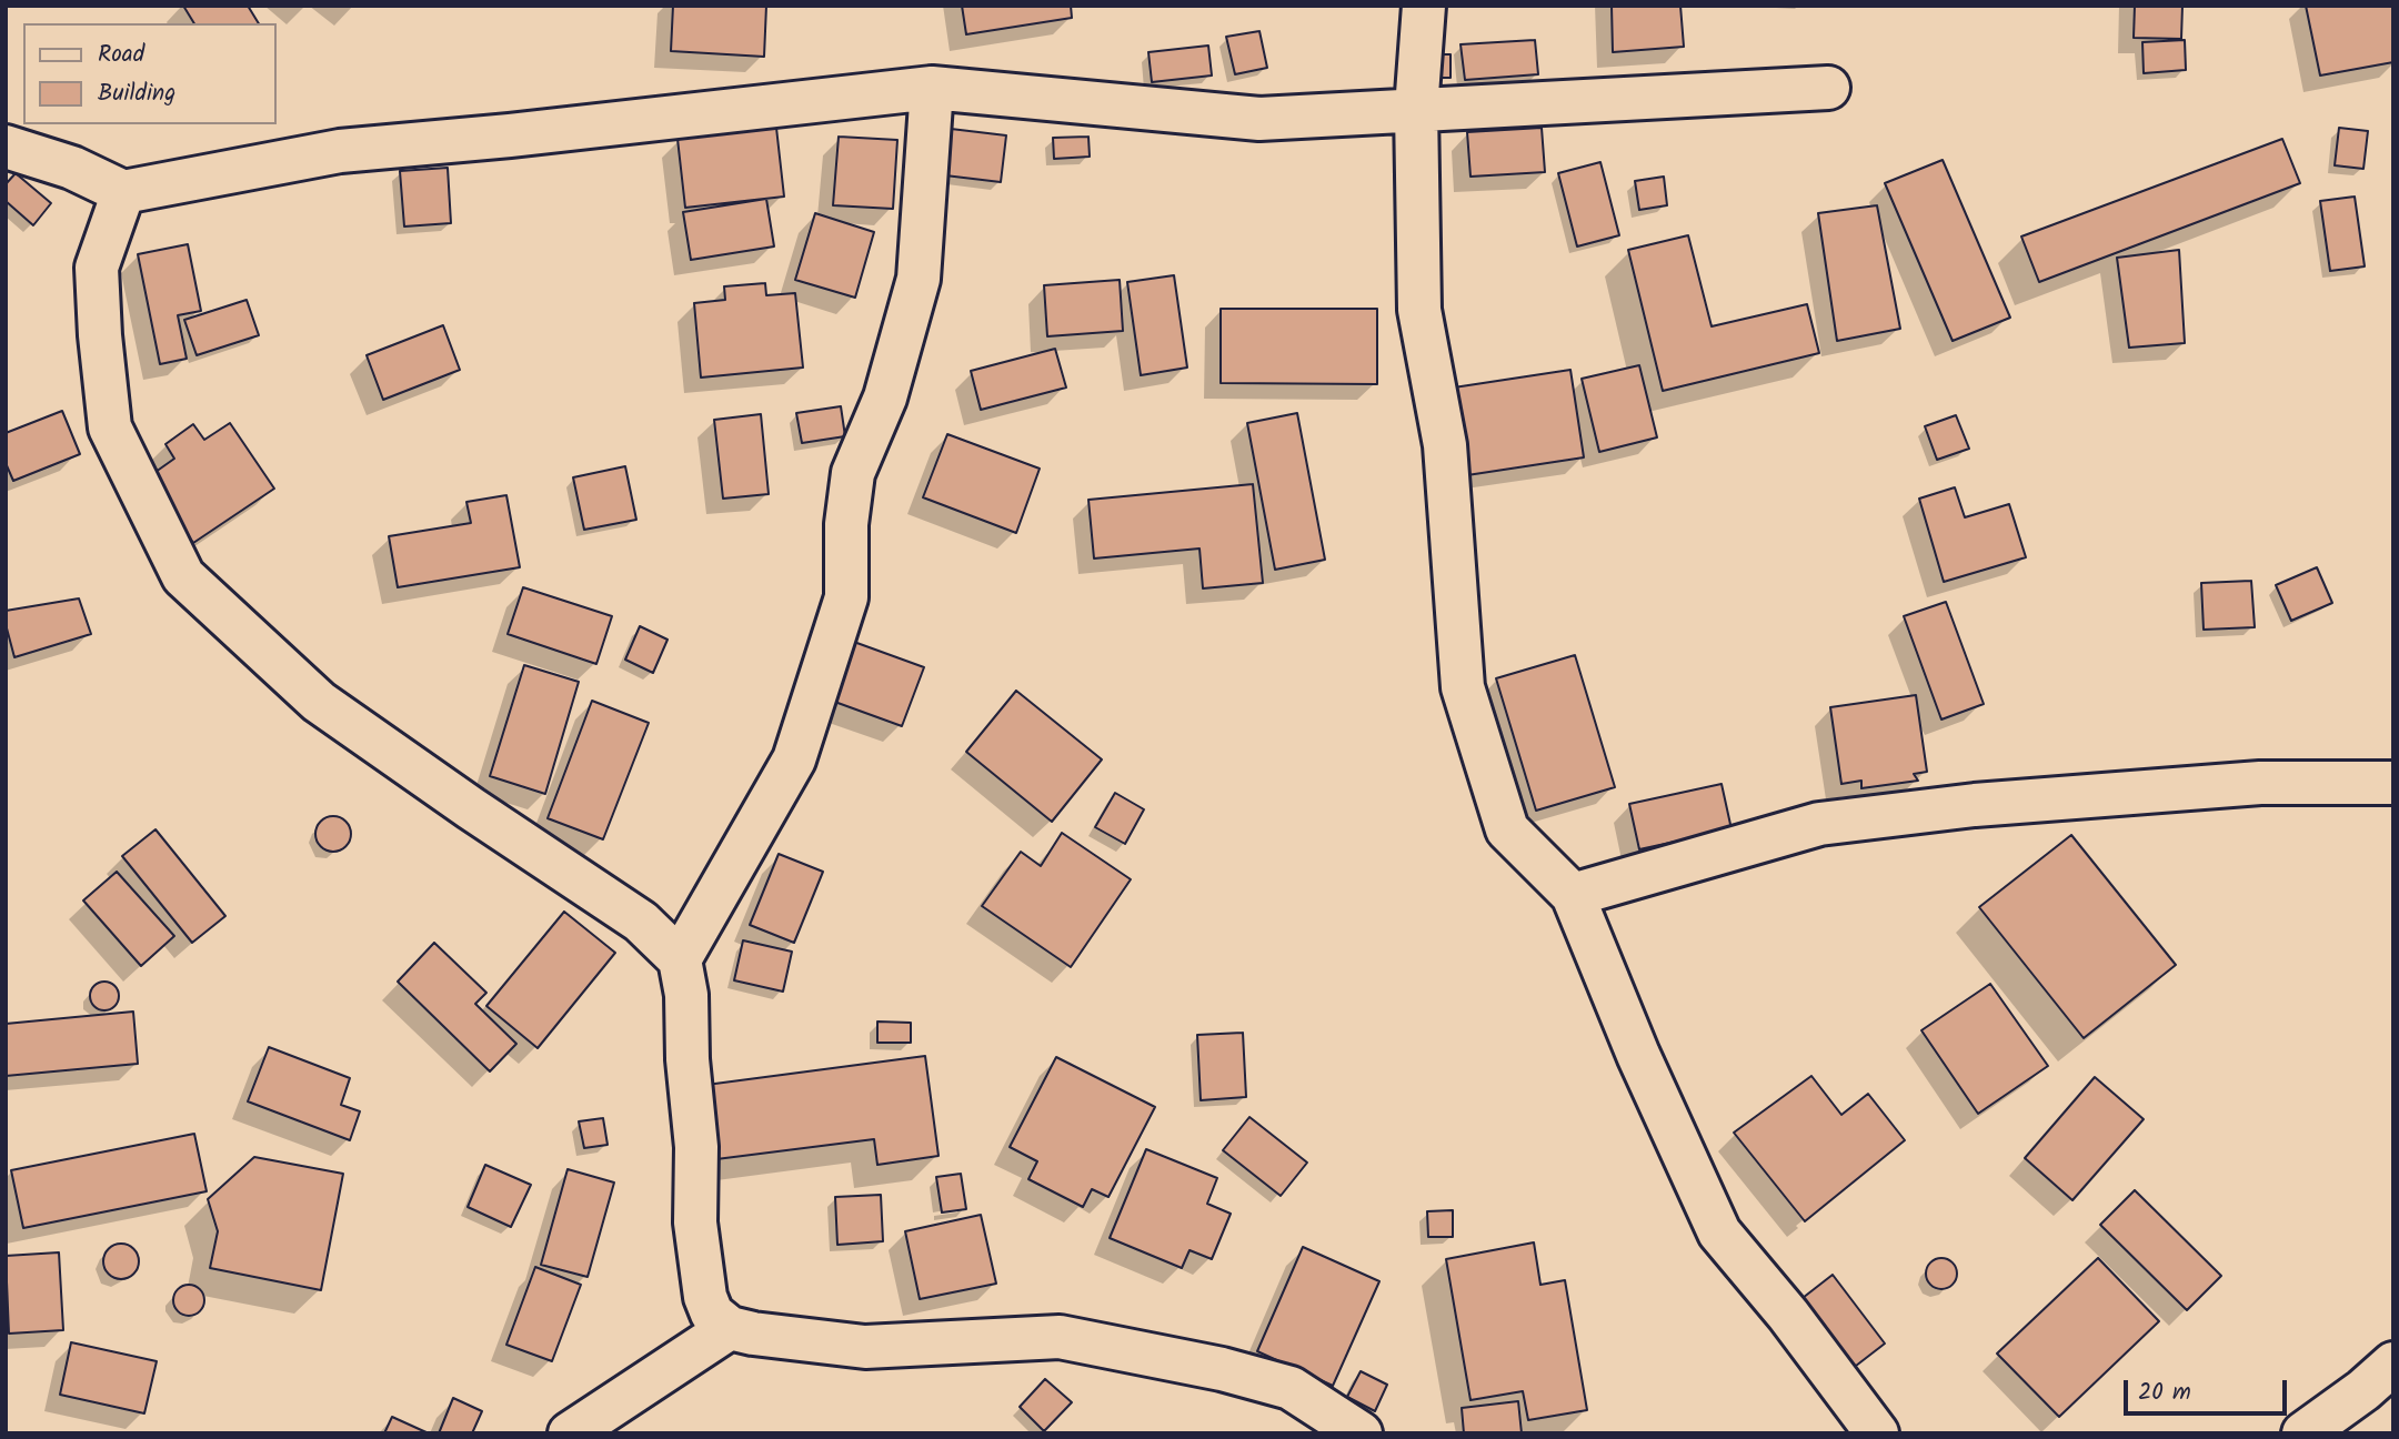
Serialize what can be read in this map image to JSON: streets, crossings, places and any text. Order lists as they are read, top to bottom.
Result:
{
  "legend": ["Road", "Building"],
  "scale_bar": "20 m"
}
